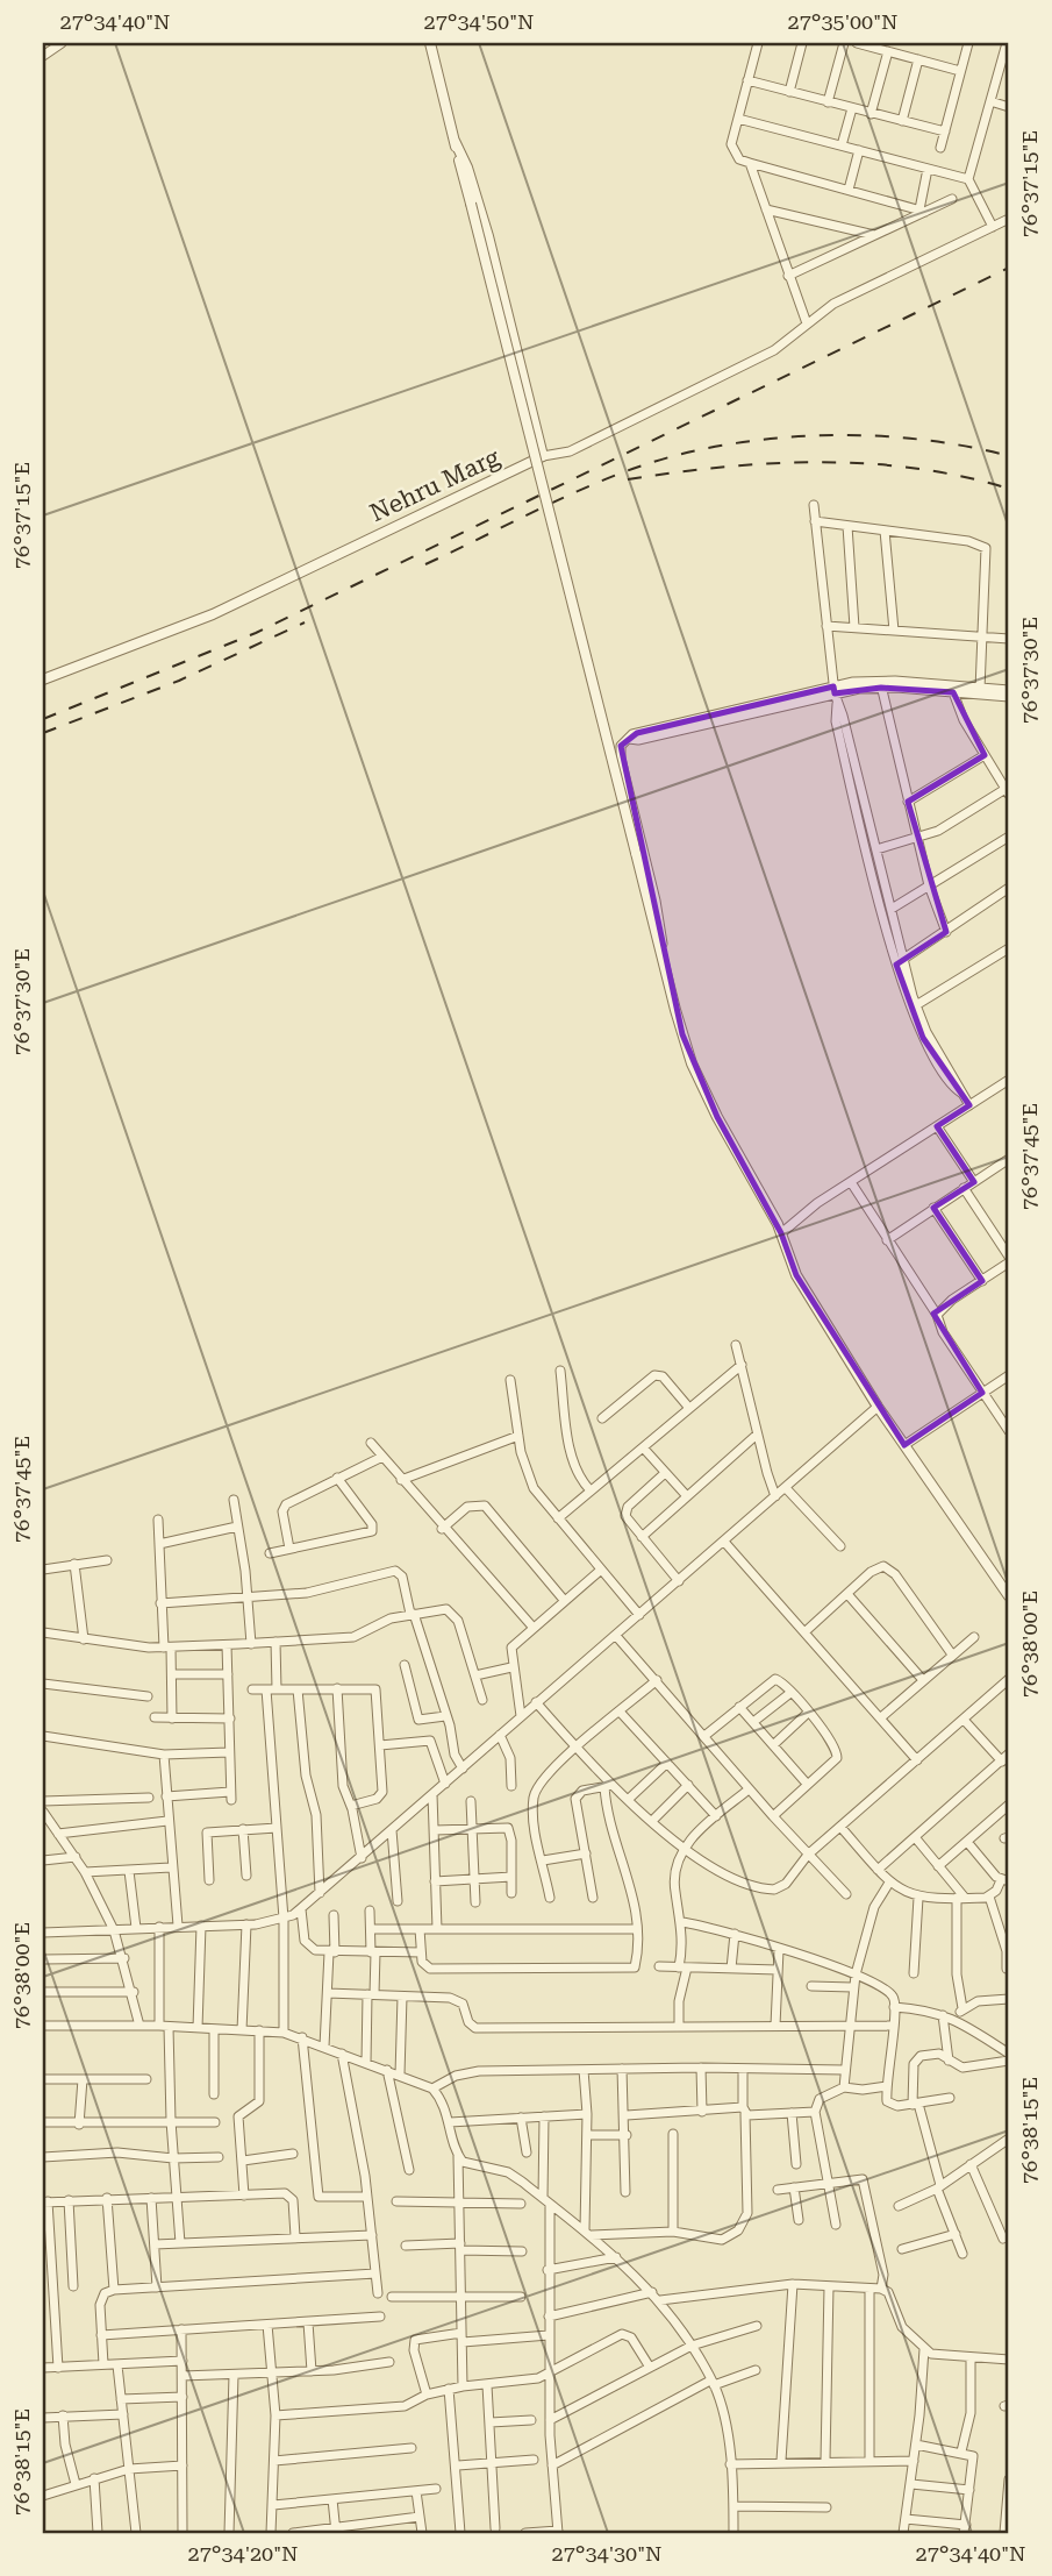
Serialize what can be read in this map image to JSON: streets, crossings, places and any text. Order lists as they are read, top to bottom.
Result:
{
  "streets": {
    "street": ["Nehru Marg"]
  },
  "coordinates": [
    "27°34'40\"N",
    "27°34'50\"N",
    "27°35'00\"N",
    "76°37'15\"E",
    "76°37'30\"E",
    "76°37'45\"E",
    "76°38'00\"E",
    "76°38'15\"E",
    "27°34'20\"N",
    "27°34'30\"N"
  ]
}
